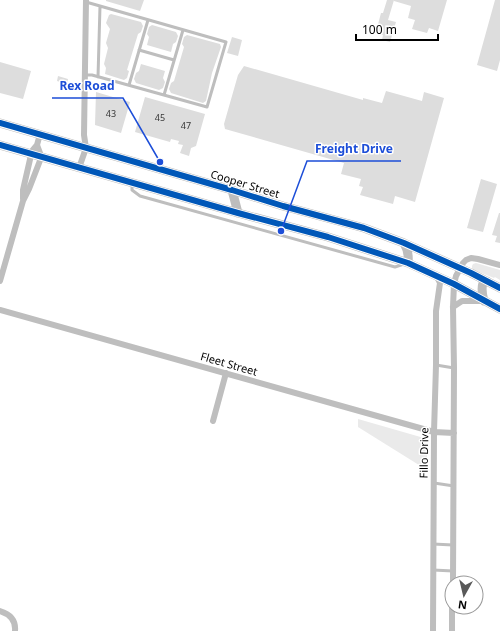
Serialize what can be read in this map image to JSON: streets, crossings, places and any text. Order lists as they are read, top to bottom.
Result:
{
  "streets": {
    "main road": ["Cooper Street"],
    "street": ["Fleet Street", "Fillo Drive"]
  },
  "crossings": [
    ["Fleet Street", "Fillo Drive"]
  ],
  "places": ["Rex Road", "Freight Drive"],
  "house_numbers": ["43", "45", "47"],
  "scale_bar": "100 m",
  "north": "bottom"
}
